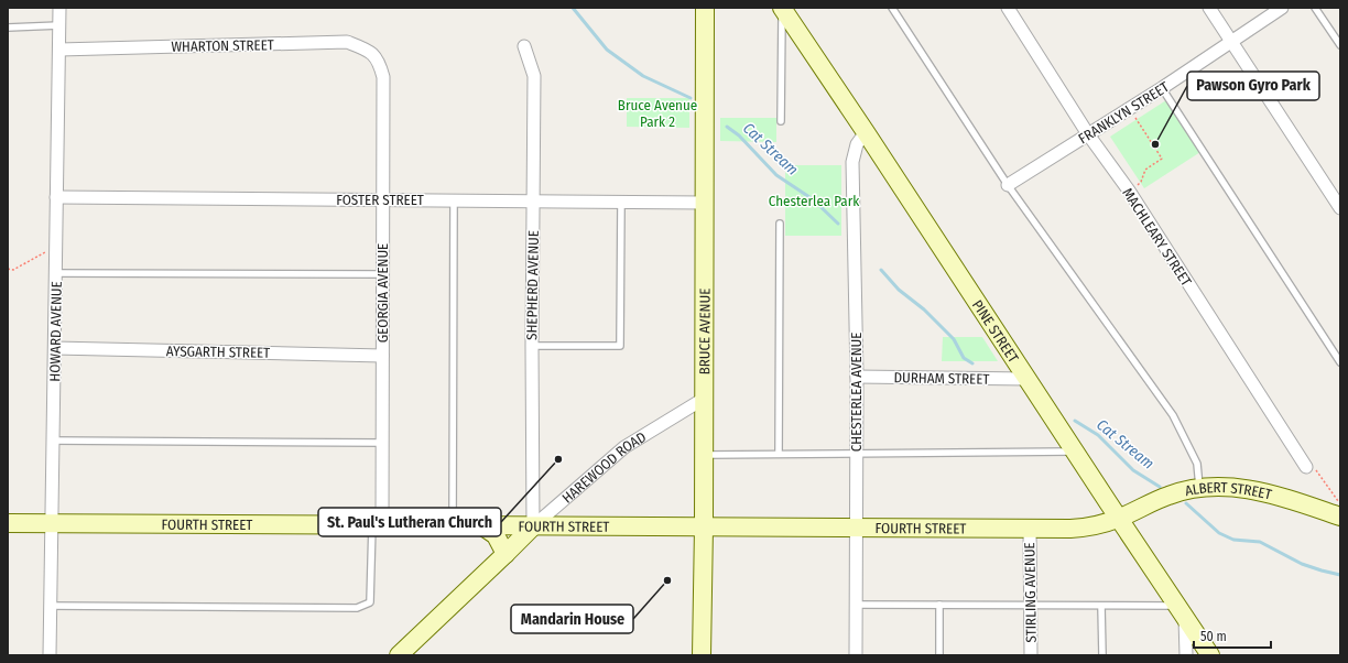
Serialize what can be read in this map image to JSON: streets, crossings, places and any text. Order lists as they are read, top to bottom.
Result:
{
  "streets": {
    "street": [
      "WHARTON STREET",
      "FRANKLYN STREET",
      "FOSTER STREET",
      "MACHLEARY STREET",
      "SHEPHERD AVENUE",
      "GEORGIA AVENUE",
      "HOWARD AVENUE",
      "BRUCE AVENUE",
      "PINE STREET",
      "AYSGARTH STREET",
      "DURHAM STREET",
      "CHESTERLEA AVENUE",
      "HAREWOOD ROAD",
      "ALBERT STREET",
      "FOURTH STREET",
      "STIRLING AVENUE"
    ]
  },
  "crossings": [
    ["WHARTON STREET", "GEORGIA AVENUE"],
    ["WHARTON STREET", "HOWARD AVENUE"],
    ["FRANKLYN STREET", "MACHLEARY STREET"],
    ["FOSTER STREET", "SHEPHERD AVENUE"],
    ["FOSTER STREET", "GEORGIA AVENUE"],
    ["FOSTER STREET", "HOWARD AVENUE"],
    ["FOSTER STREET", "BRUCE AVENUE"],
    ["SHEPHERD AVENUE", "HAREWOOD ROAD"],
    ["SHEPHERD AVENUE", "FOURTH STREET"],
    ["GEORGIA AVENUE", "AYSGARTH STREET"],
    ["GEORGIA AVENUE", "FOURTH STREET"],
    ["HOWARD AVENUE", "AYSGARTH STREET"],
    ["HOWARD AVENUE", "FOURTH STREET"],
    ["BRUCE AVENUE", "HAREWOOD ROAD"],
    ["BRUCE AVENUE", "FOURTH STREET"],
    ["PINE STREET", "DURHAM STREET"],
    ["PINE STREET", "CHESTERLEA AVENUE"],
    ["PINE STREET", "ALBERT STREET"],
    ["PINE STREET", "FOURTH STREET"],
    ["DURHAM STREET", "CHESTERLEA AVENUE"],
    ["CHESTERLEA AVENUE", "FOURTH STREET"],
    ["HAREWOOD ROAD", "FOURTH STREET"],
    ["ALBERT STREET", "FOURTH STREET"],
    ["FOURTH STREET", "STIRLING AVENUE"]
  ],
  "water": ["Cat Stream"],
  "parks": ["Bruce Avenue Park 2", "Chesterlea Park"],
  "places": ["Pawson Gyro Park", "St. Paul's Lutheran Church", "Mandarin House"],
  "scale_bar": "50 m"
}
